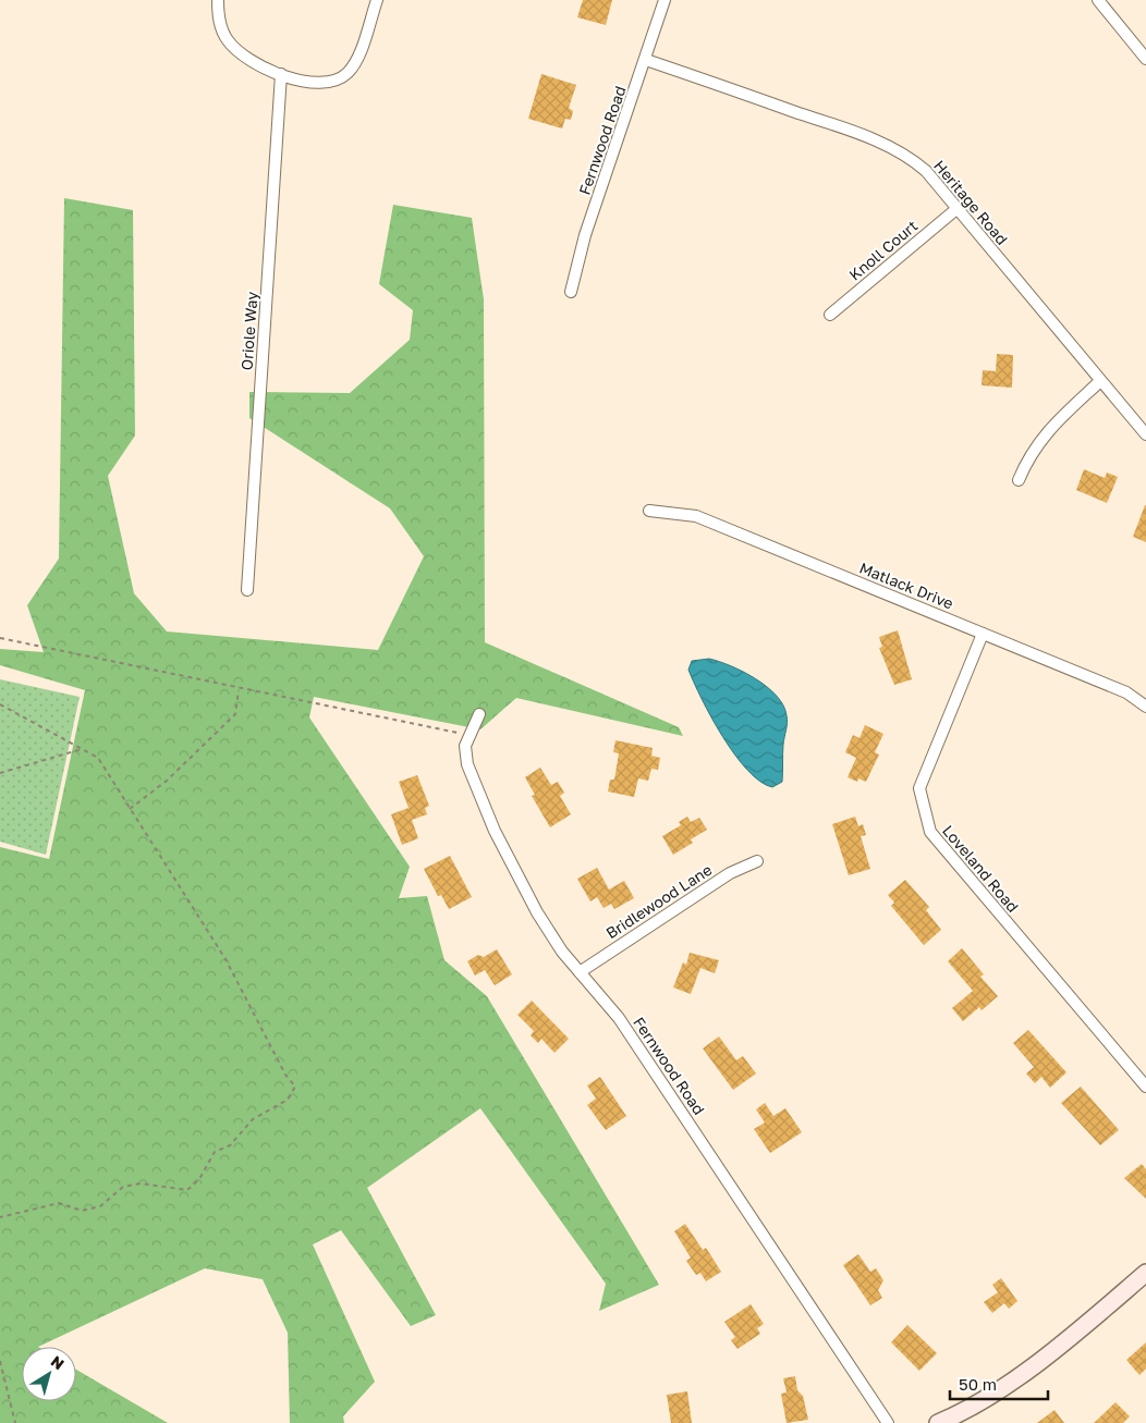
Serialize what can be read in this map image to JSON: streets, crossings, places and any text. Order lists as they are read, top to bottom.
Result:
{
  "streets": {
    "street": [
      "Fernwood Road",
      "Heritage Road",
      "Knoll Court",
      "Oriole Way",
      "Matlack Drive",
      "Loveland Road",
      "Bridlewood Lane"
    ]
  },
  "crossings": [
    ["Fernwood Road", "Heritage Road"],
    ["Fernwood Road", "Bridlewood Lane"],
    ["Heritage Road", "Knoll Court"],
    ["Matlack Drive", "Loveland Road"]
  ],
  "scale_bar": "50 m",
  "north": "top right"
}
